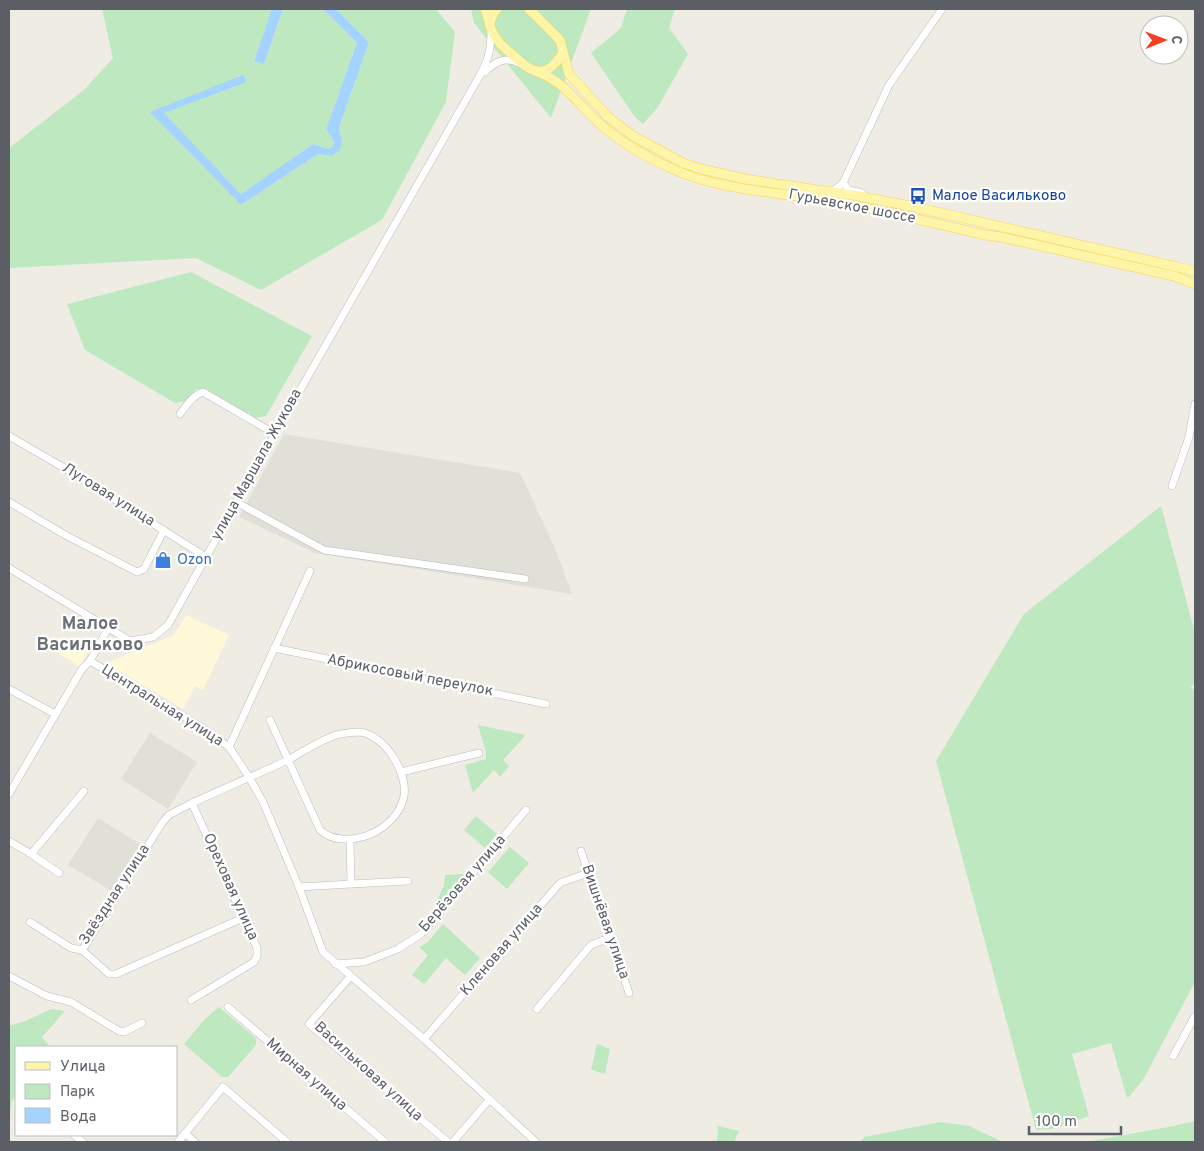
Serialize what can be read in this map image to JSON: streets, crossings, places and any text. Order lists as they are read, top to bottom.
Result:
{
  "streets": {
    "main road": ["Гурьевское шоссе"],
    "street": [
      "улица Маршала Жукова",
      "Луговая улица",
      "Абрикосовый переулок",
      "Центральная улица",
      "Берёзовая улица",
      "Ореховая улица",
      "Звёздная улица",
      "Вишнёвая улица",
      "Кленовая улица",
      "Васильковая улица",
      "Мирная улица"
    ]
  },
  "crossings": [
    ["Гурьевское шоссе", "улица Маршала Жукова"],
    ["улица Маршала Жукова", "Луговая улица"],
    ["Центральная улица", "Берёзовая улица"],
    ["Центральная улица", "Кленовая улица"],
    ["Центральная улица", "Васильковая улица"],
    ["Ореховая улица", "Звёздная улица"],
    ["Вишнёвая улица", "Кленовая улица"]
  ],
  "districts": ["Малое Васильково"],
  "places": {
    "bus stop": ["Малое Васильково"],
    "shop": ["Ozon"]
  },
  "legend": ["Улица", "Парк", "Вода"],
  "scale_bar": "100 m",
  "north": "right"
}
